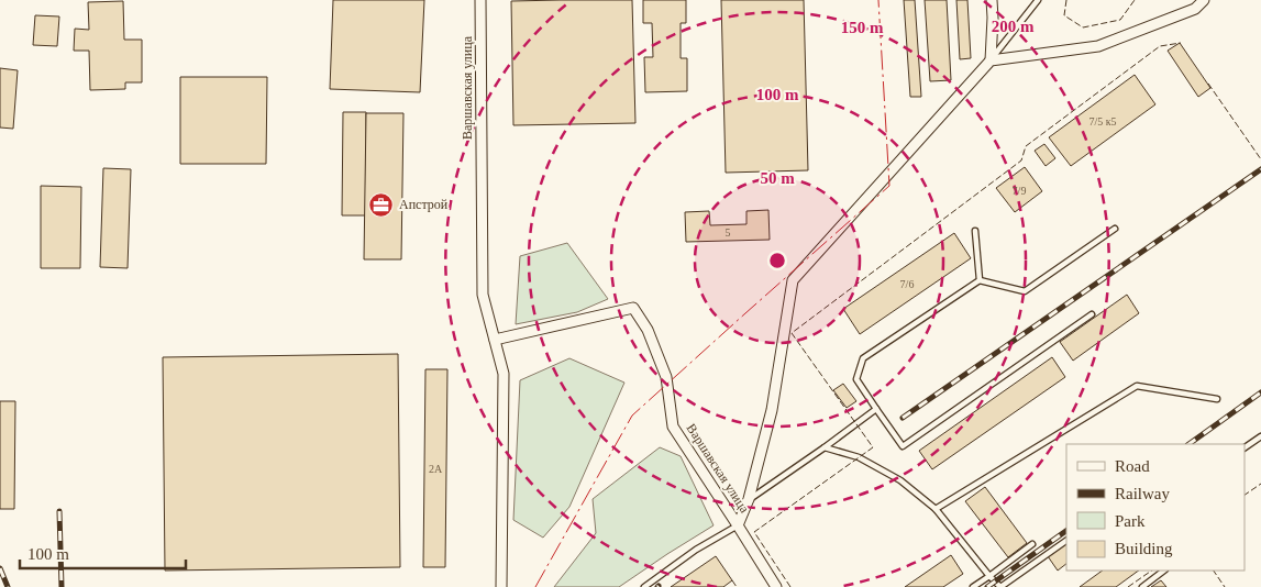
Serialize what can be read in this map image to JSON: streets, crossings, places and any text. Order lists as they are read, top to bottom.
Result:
{
  "streets": {
    "street": ["Варшавская улица"]
  },
  "places": {
    "office": ["Апстрой"]
  },
  "house_numbers": [
    "7/5 к5",
    "7/9",
    "5",
    "7/6",
    "2А"
  ],
  "legend": [
    "Road",
    "Railway",
    "Park",
    "Building"
  ],
  "scale_bar": "100 m",
  "rings": [
    "200 m",
    "150 m",
    "100 m",
    "50 m"
  ]
}
